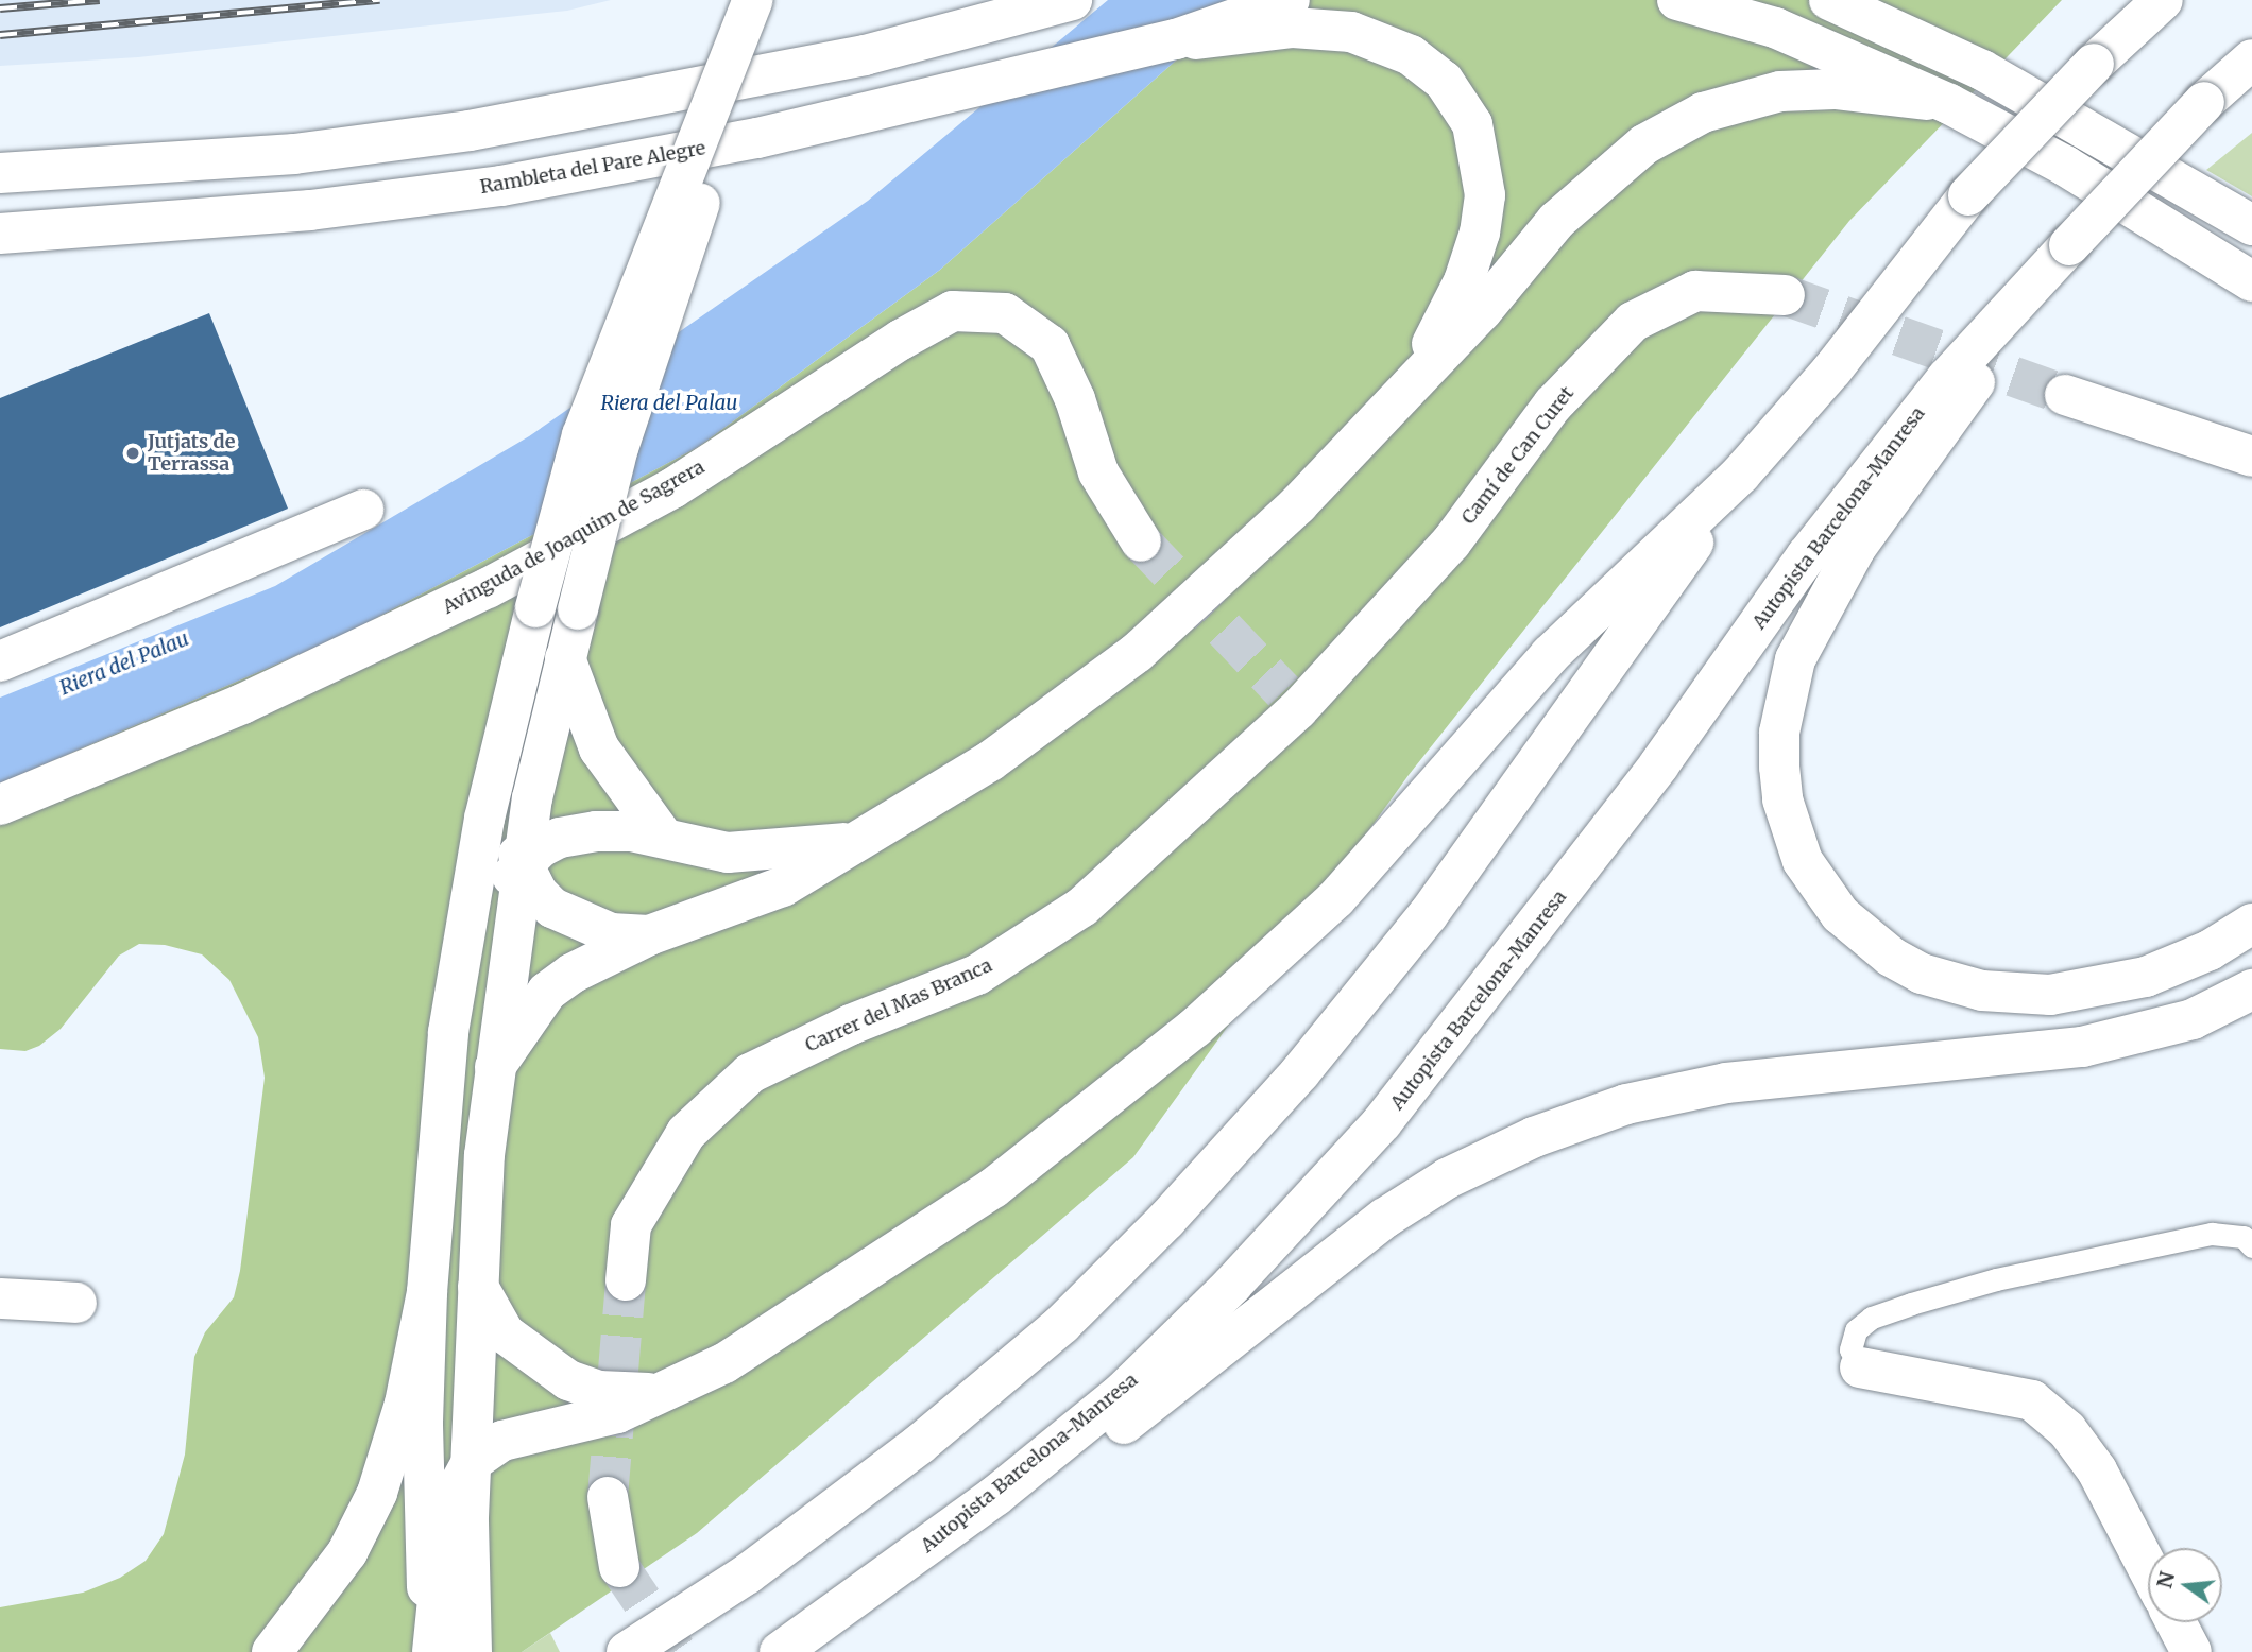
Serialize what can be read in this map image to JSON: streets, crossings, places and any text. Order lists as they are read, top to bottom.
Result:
{
  "streets": {
    "main road": [
      "Rambleta del Pare Alegre",
      "Camí de Can Curet",
      "Autopista Barcelona-Manresa",
      "Avinguda de Joaquim de Sagrera",
      "Carrer del Mas Branca"
    ]
  },
  "crossings": [
    ["Camí de Can Curet", "Carrer del Mas Branca"]
  ],
  "water": ["Riera del Palau"],
  "places": ["Jutjats de Terrassa"],
  "north": "left"
}
